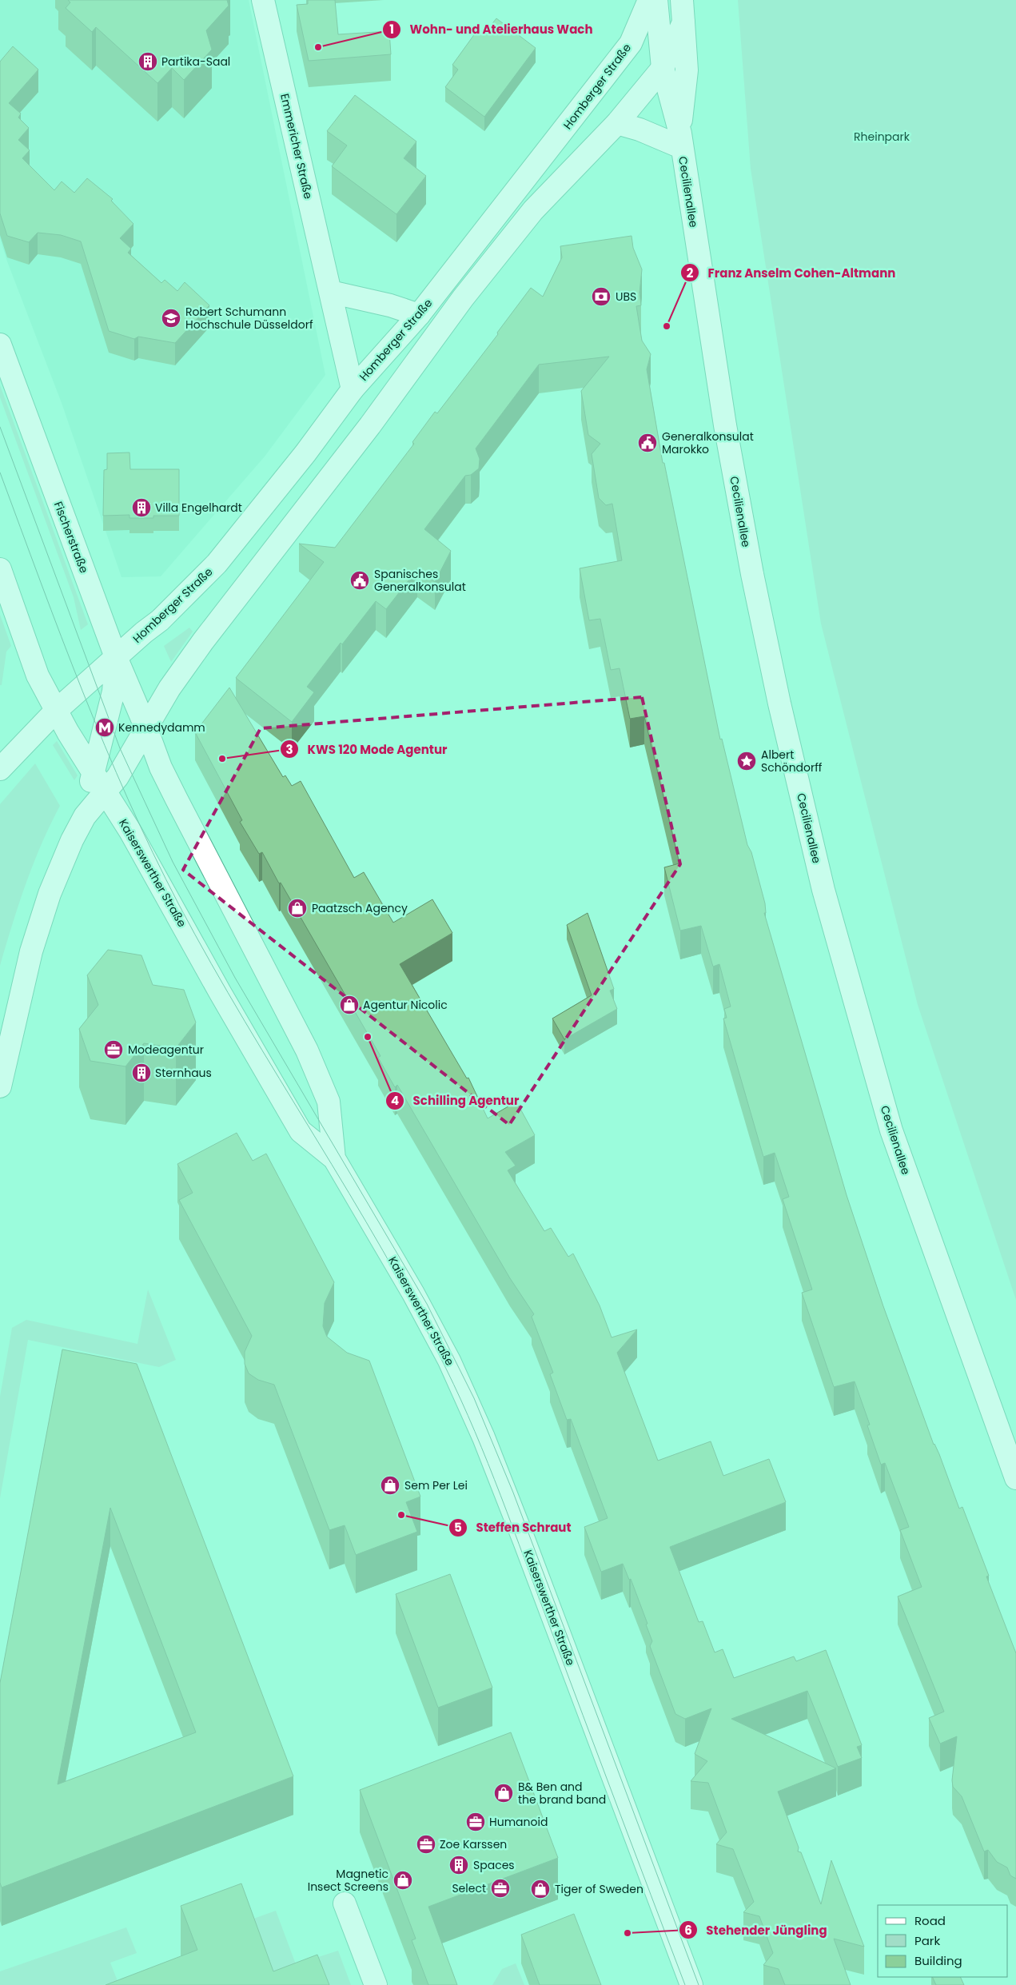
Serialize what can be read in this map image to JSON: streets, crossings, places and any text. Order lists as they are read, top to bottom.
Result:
{
  "streets": {
    "street": [
      "Homberger Straße",
      "Emmericher Straße",
      "Cecilienallee",
      "Fischerstraße",
      "Kaiserswerther Straße"
    ]
  },
  "crossings": [
    ["Homberger Straße", "Emmericher Straße"],
    ["Homberger Straße", "Fischerstraße"],
    ["Homberger Straße", "Kaiserswerther Straße"],
    ["Fischerstraße", "Kaiserswerther Straße"]
  ],
  "parks": ["Rheinpark"],
  "places": {
    "other": [
      "Wohn- und Atelierhaus Wach",
      "Franz Anselm Cohen-Altmann",
      "KWS 120 Mode Agentur",
      "Schilling Agentur",
      "Steffen Schraut",
      "Stehender Jüngling"
    ],
    "building": [
      "Partika-Saal",
      "Villa Engelhardt",
      "Sternhaus",
      "Spaces"
    ],
    "bank": ["UBS"],
    "school or university": ["Robert Schumann Hochschule Düsseldorf"],
    "public building": ["Generalkonsulat Marokko", "Spanisches Generalkonsulat"],
    "metro station": ["Kennedydamm"],
    "place": ["Albert Schöndorff"],
    "shop": [
      "Paatzsch Agency",
      "Agentur Nicolic",
      "Sem Per Lei",
      "B& Ben and the brand band",
      "Magnetic Insect Screens",
      "Tiger of Sweden"
    ],
    "office": [
      "Modeagentur",
      "Humanoid",
      "Zoe Karssen",
      "Select"
    ]
  },
  "legend": ["Road", "Park", "Building"]
}
